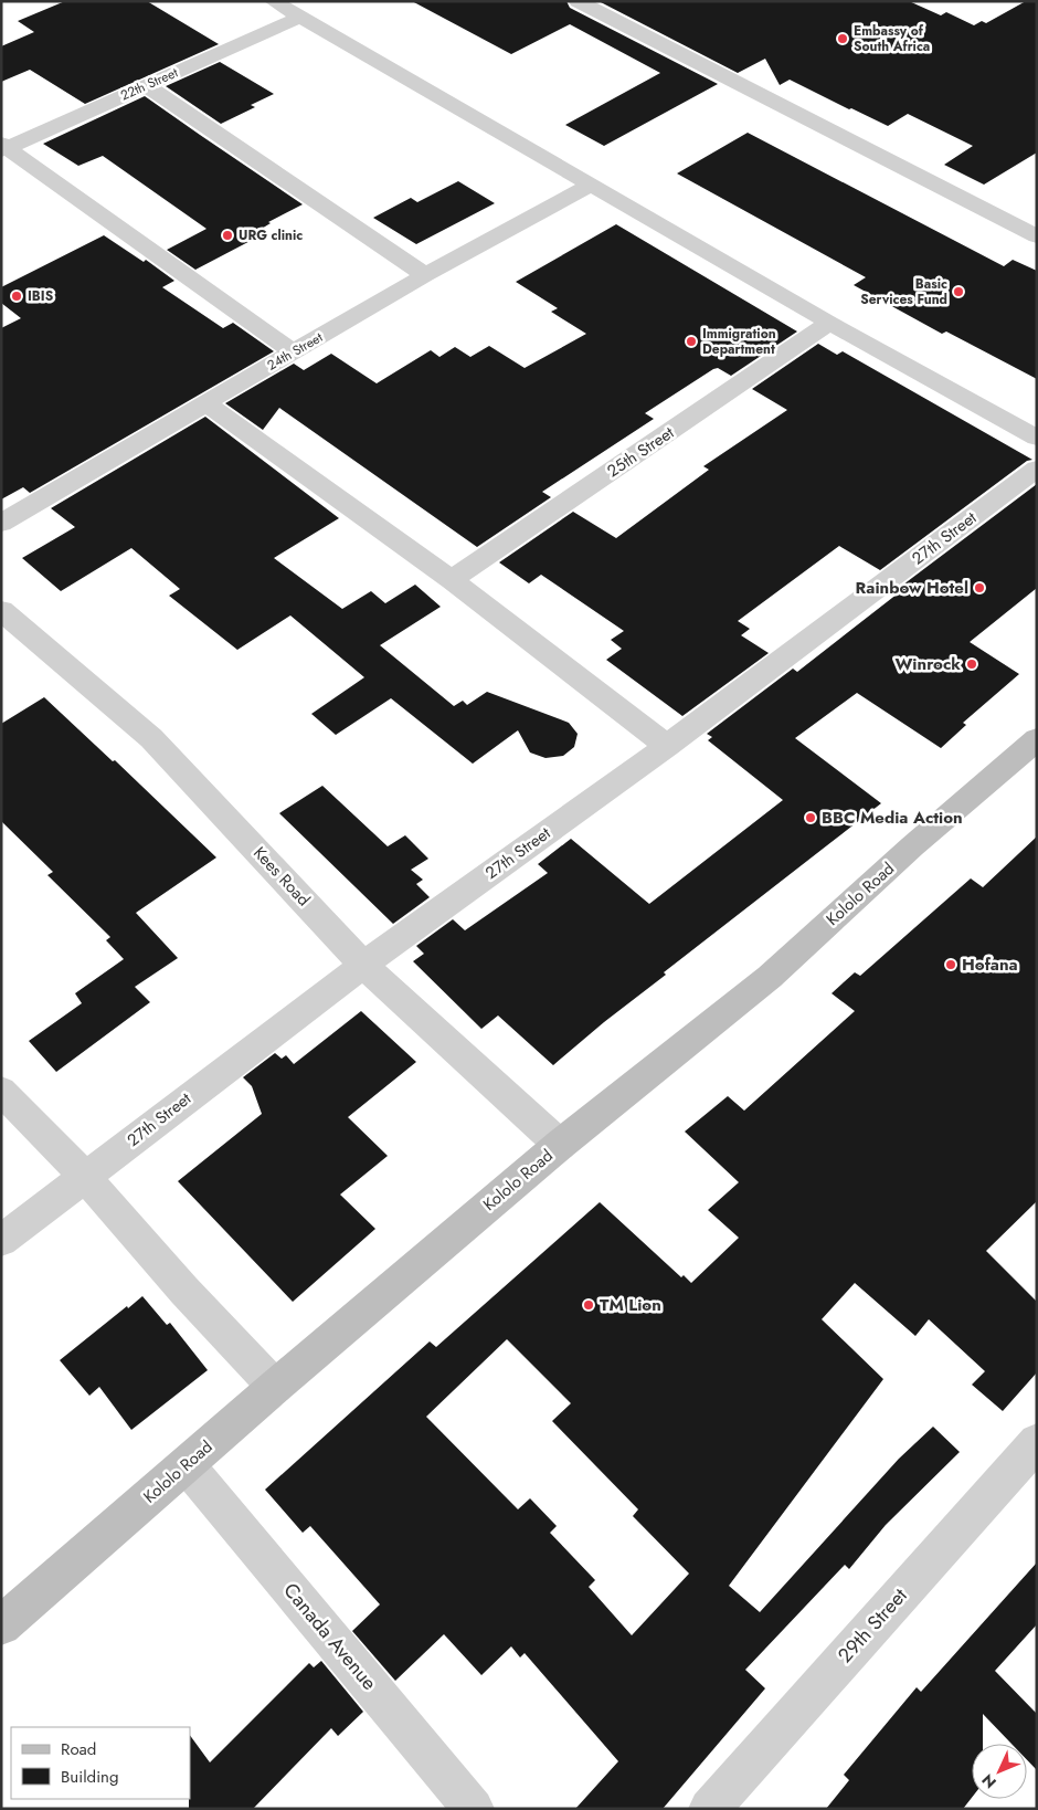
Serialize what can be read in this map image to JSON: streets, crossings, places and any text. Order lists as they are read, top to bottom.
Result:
{
  "streets": {
    "street": [
      "22th Street",
      "24th Street",
      "25th Street",
      "27th Street",
      "Kees Road",
      "Kololo Road",
      "29th Street",
      "Canada Avenue"
    ]
  },
  "crossings": [
    ["27th Street", "Kees Road"],
    ["Kees Road", "Kololo Road"],
    ["Kololo Road", "Canada Avenue"]
  ],
  "places": [
    "Embassy of South Africa",
    "URG clinic",
    "Basic Services Fund",
    "IBIS",
    "Immigration Department",
    "Rainbow Hotel",
    "Winrock",
    "BBC Media Action",
    "Hofana",
    "TM Lion"
  ],
  "legend": ["Road", "Building"],
  "north": "bottom left"
}
